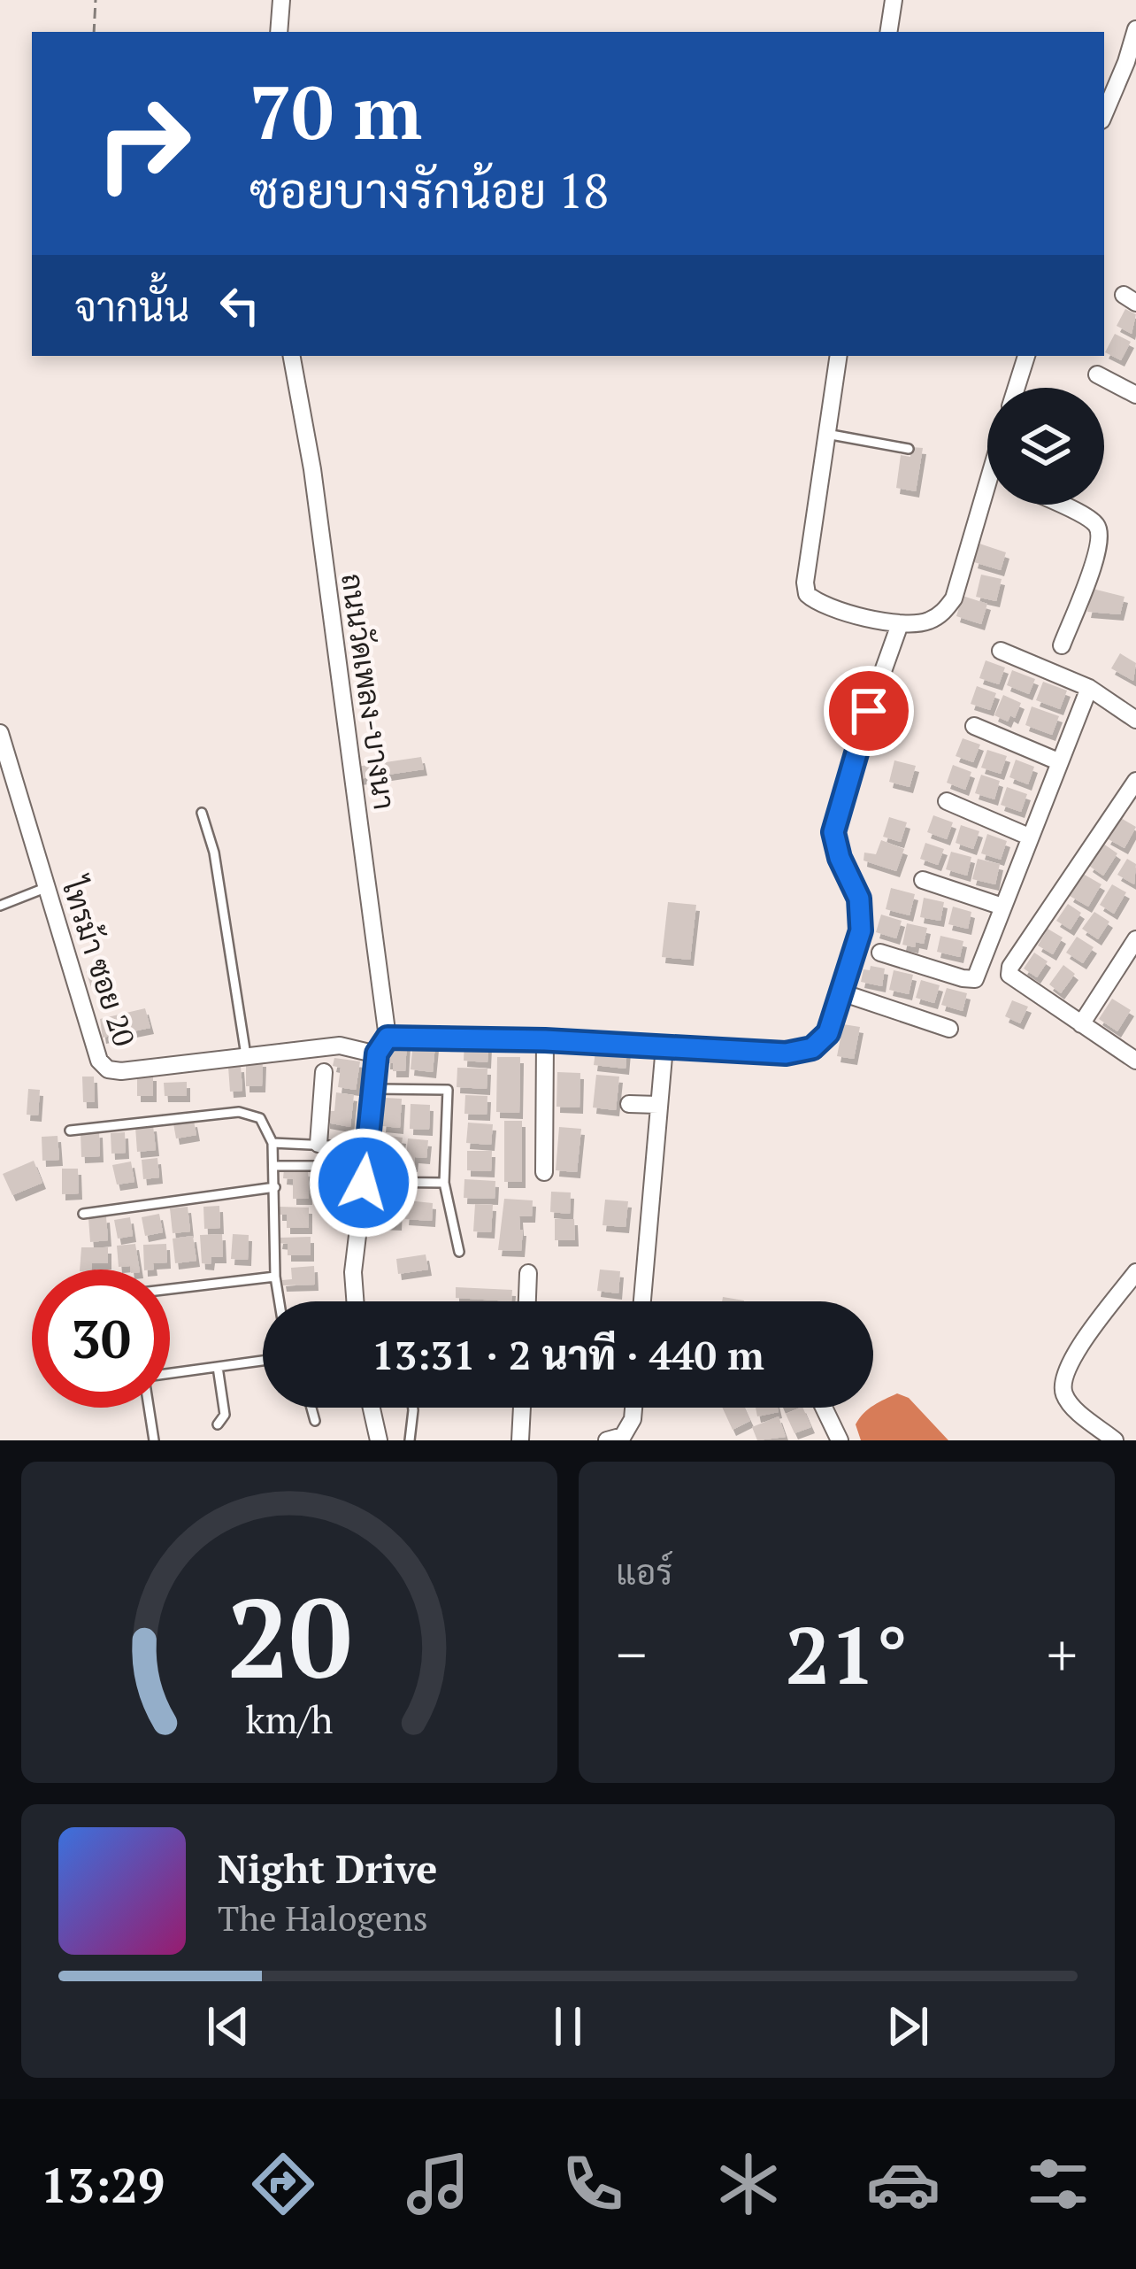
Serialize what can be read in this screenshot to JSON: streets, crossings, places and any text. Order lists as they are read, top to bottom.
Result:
{
  "streets": {
    "street": ["ถนนวัดเพลง-บางนา", "ไทรม้า ซอย 20"]
  },
  "page": {
    "turn": ["70 m", "ซอยบางรักน้อย 18"],
    "then": "จากนั้น",
    "limit": "30",
    "trip": "13:31 · 2 นาที · 440 m",
    "tile": "แอร์",
    "heat": ["−", "21°", "+"],
    "song": ["Night Drive", "The Halogens"],
    "tabs": "13:29",
    "gauge": ["20", "km/h"]
  }
}
